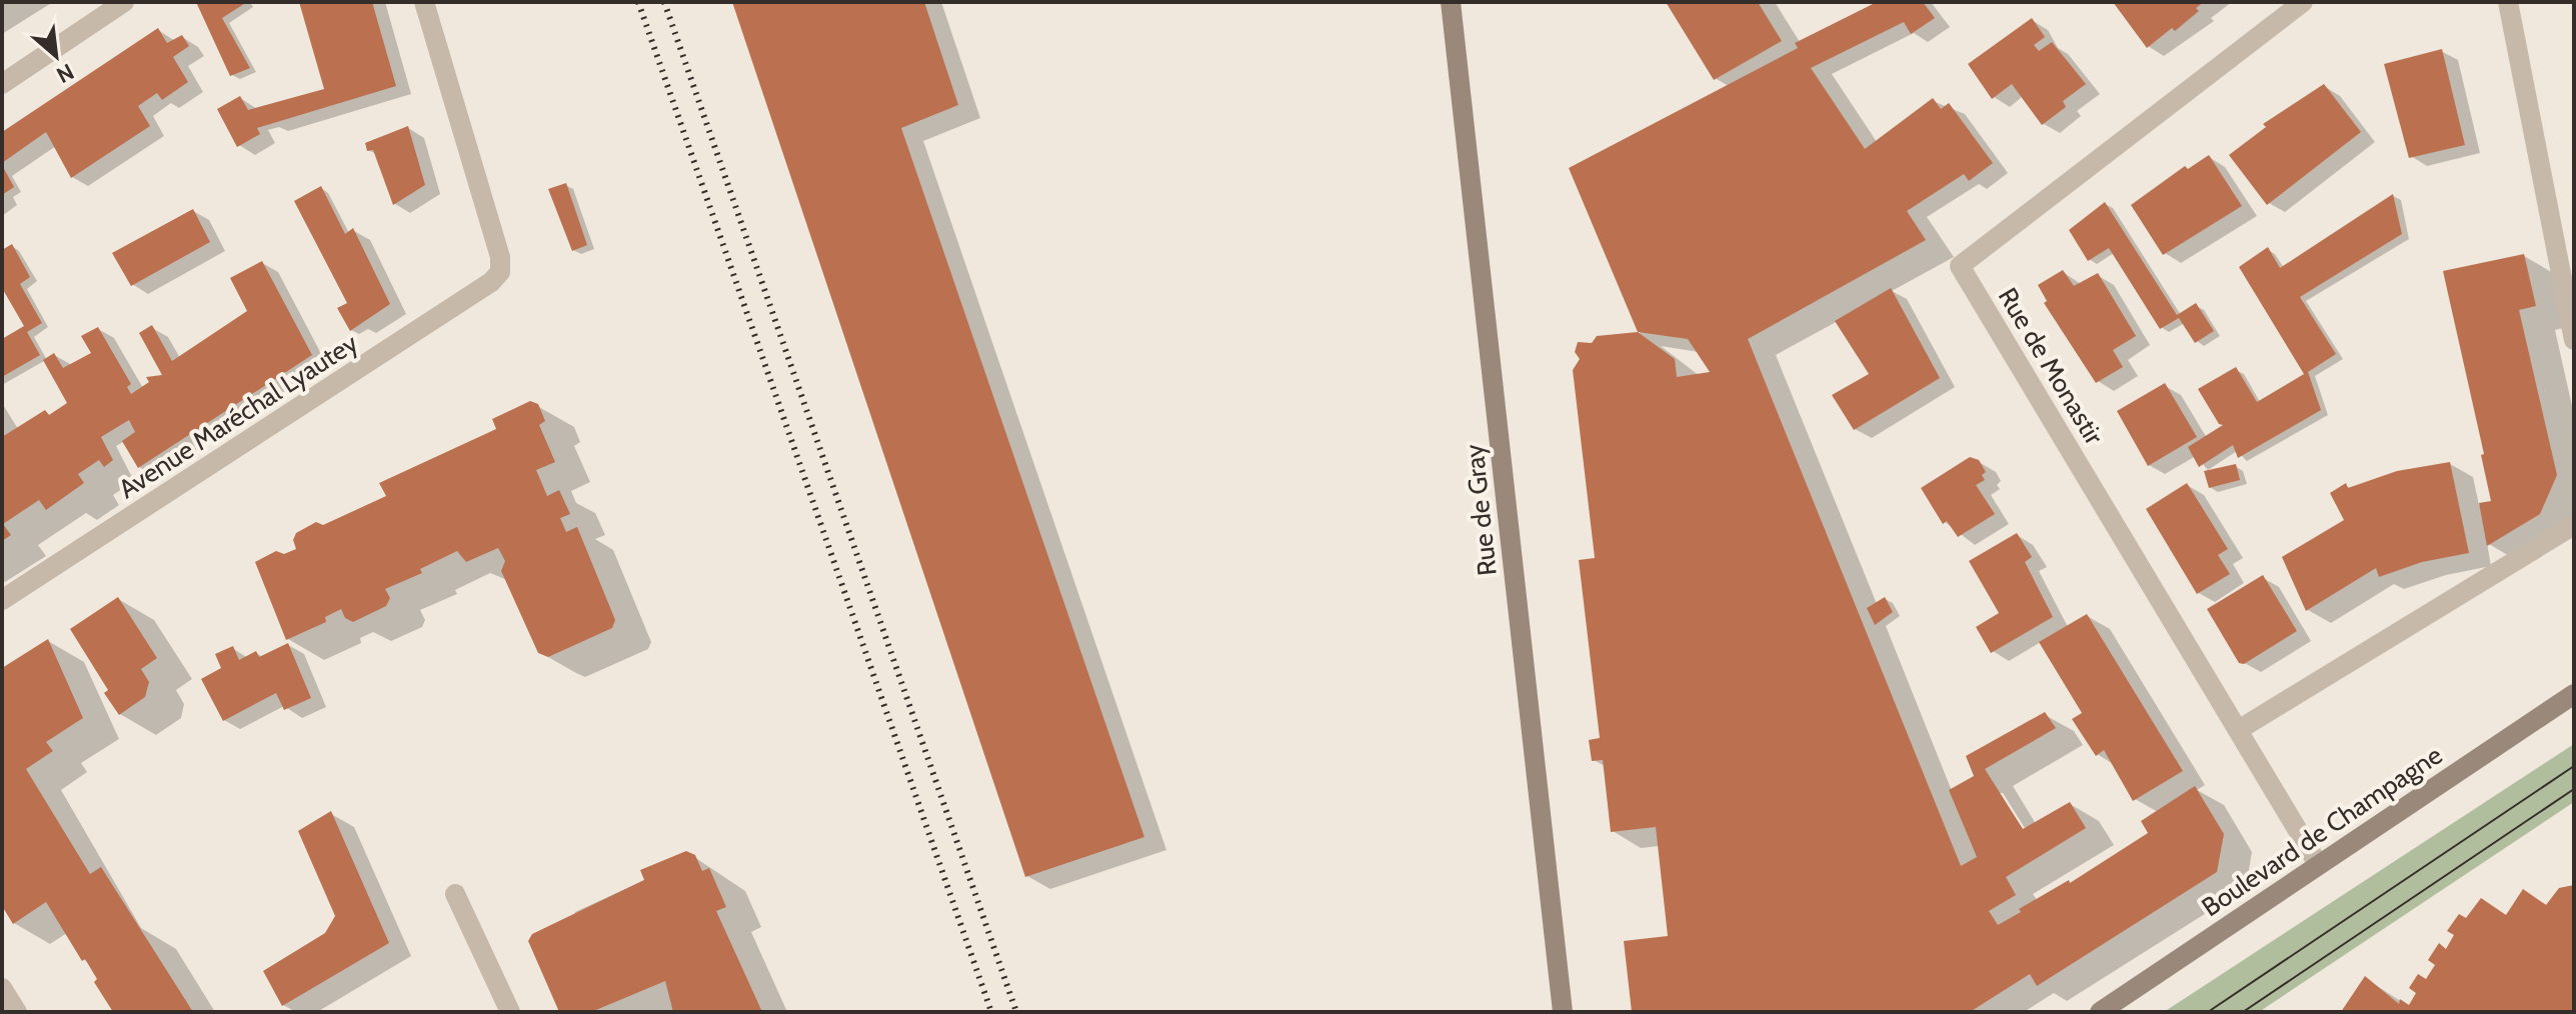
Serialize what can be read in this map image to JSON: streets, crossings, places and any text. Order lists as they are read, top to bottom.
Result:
{
  "streets": {
    "main road": ["Rue de Gray", "Boulevard de Champagne"],
    "street": ["Rue de Monastir", "Avenue Maréchal Lyautey"]
  },
  "crossings": [
    ["Rue de Monastir", "Boulevard de Champagne"]
  ],
  "north": "bottom right"
}
